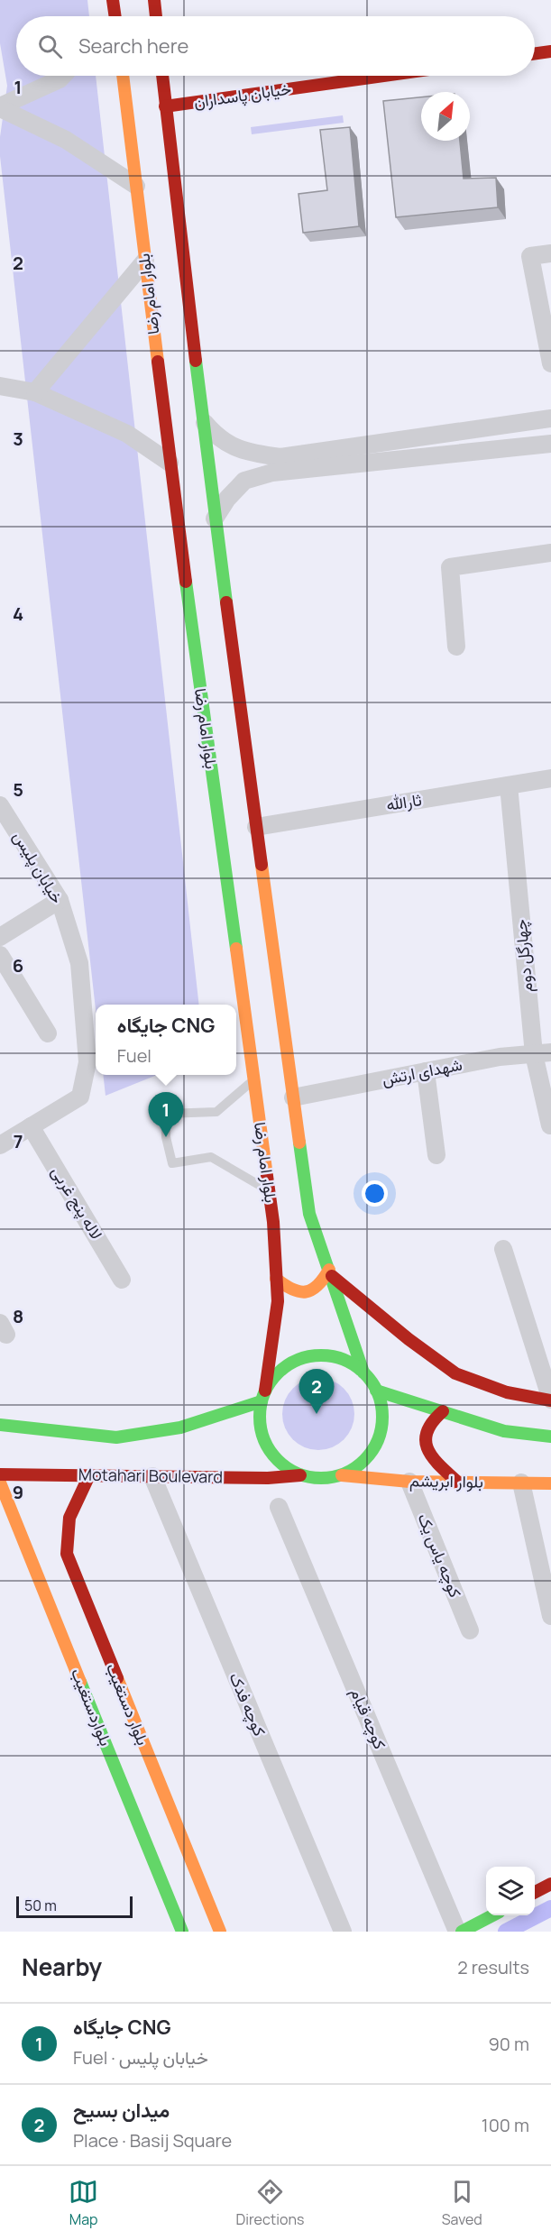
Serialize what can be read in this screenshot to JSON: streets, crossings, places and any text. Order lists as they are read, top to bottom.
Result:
{
  "streets": {
    "main road": [
      "خیابان پاسداران",
      "بلوار امام رضا",
      "Motahari Boulevard",
      "بلوار ابریشم",
      "بلوار دستغیب",
      "بلواردستغیب"
    ],
    "street": [
      "ثارالله",
      "خیابان پلیس",
      "چهارگل دوم",
      "شهدای ارتش",
      "لاله پنج غربی",
      "کوچه یاس یک",
      "کوچه فدک",
      "کوچه قیام"
    ]
  },
  "crossings": [
    ["بلوار امام رضا", "Motahari Boulevard"],
    ["بلوار امام رضا", "بلوار ابریشم"],
    ["ثارالله", "چهارگل دوم"],
    ["خیابان پلیس", "لاله پنج غربی"],
    ["چهارگل دوم", "شهدای ارتش"],
    ["Motahari Boulevard", "بلوار ابریشم"],
    ["Motahari Boulevard", "بلوار دستغیب"],
    ["Motahari Boulevard", "کوچه فدک"],
    ["بلوار ابریشم", "کوچه یاس یک"]
  ],
  "scale_bar": "50 m",
  "north": "top right",
  "page": {
    "search": "Search here",
    "popup": ["جایگاه CNG", "Fuel"],
    "pins": ["1", "2"],
    "scale": "50 m",
    "heading": ["Nearby", "2 results"],
    "list": [
      {
        "mark": "1",
        "name": "جایگاه CNG",
        "note": "Fuel · خیابان پلیس",
        "value": "90 m"
      },
      {
        "mark": "2",
        "name": "میدان بسیح",
        "note": "Place · Basij Square",
        "value": "100 m"
      }
    ],
    "nav": ["Map", "Directions", "Saved"]
  },
  "grid": {
    "rows": [
      "1",
      "2",
      "3",
      "4",
      "5",
      "6",
      "7",
      "8",
      "9"
    ]
  }
}
